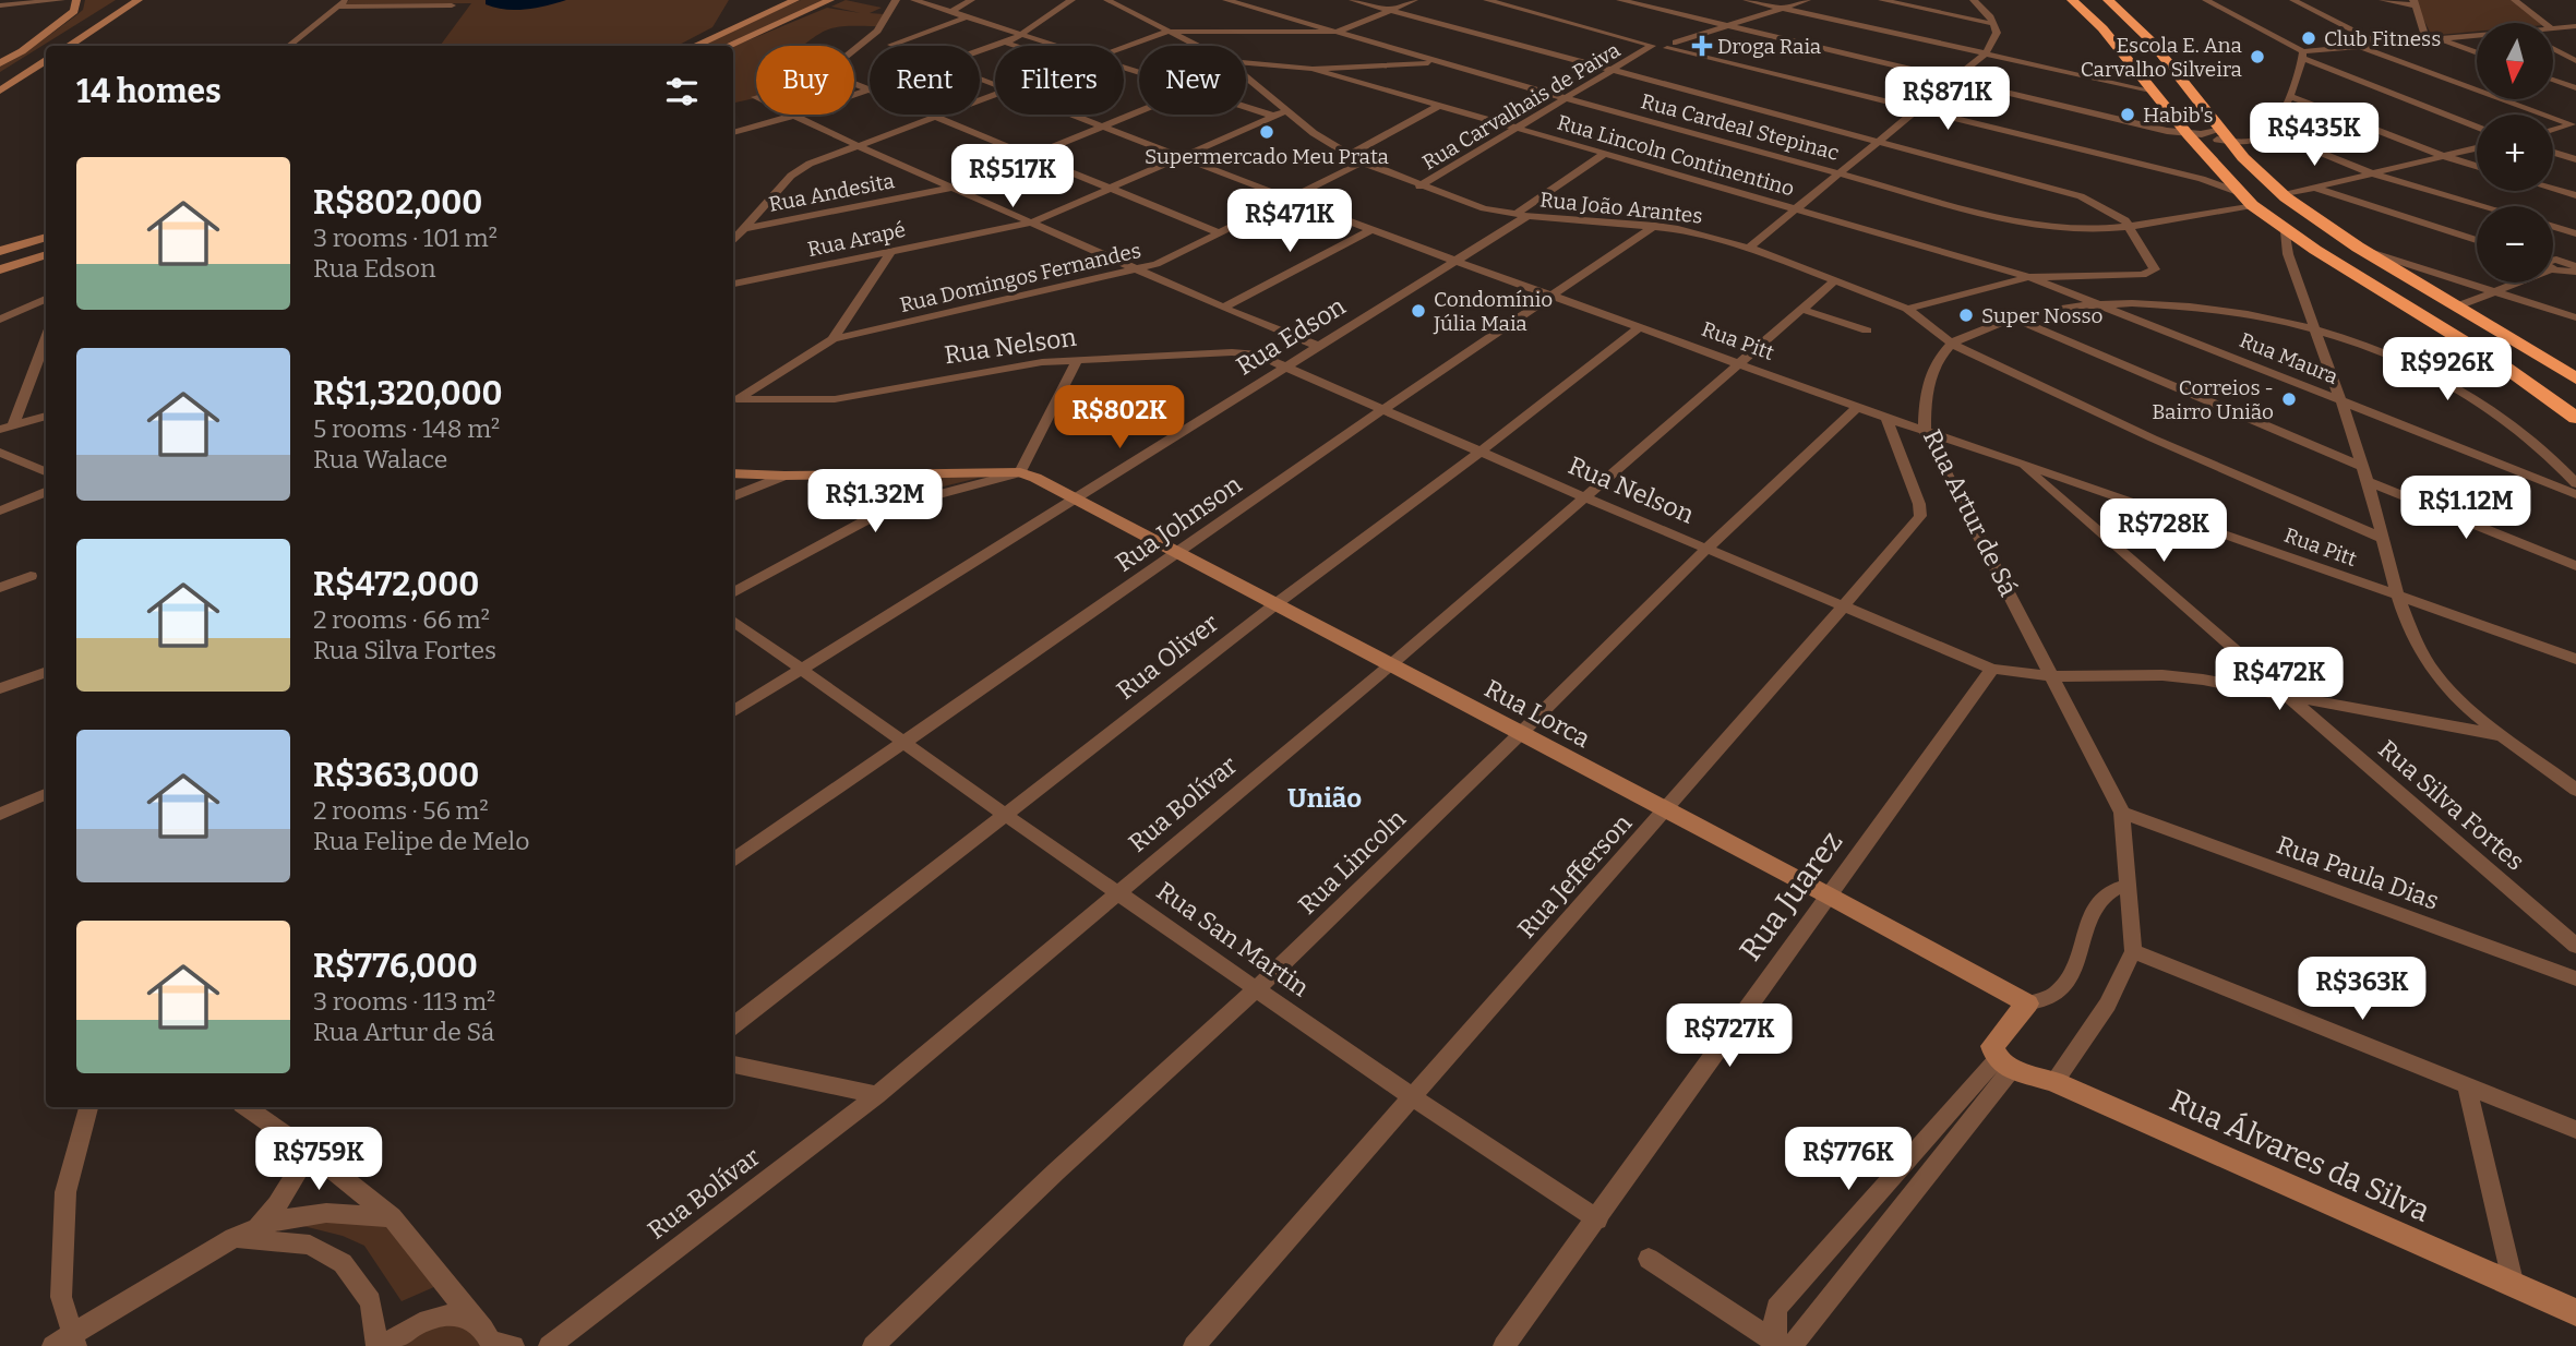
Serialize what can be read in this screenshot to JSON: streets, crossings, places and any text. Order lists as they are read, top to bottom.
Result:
{
  "streets": {
    "street": [
      "Rua Carvalhais de Paiva",
      "Rua Cardeal Stepinac",
      "Rua Lincoln Continentino",
      "Rua Andesita",
      "Rua João Arantes",
      "Rua Arapé",
      "Rua Domingos Fernandes",
      "Rua Edson",
      "Rua Pitt",
      "Rua Nelson",
      "Rua Maura",
      "Rua Artur de Sá",
      "Rua Johnson",
      "Rua Oliver",
      "Rua Lorca",
      "Rua Bolívar",
      "Rua Silva Fortes",
      "Rua Lincoln",
      "Rua Paula Dias",
      "Rua Jefferson",
      "Rua Juarez",
      "Rua San Martin",
      "Rua Álvares da Silva"
    ]
  },
  "crossings": [
    ["Rua Carvalhais de Paiva", "Rua Cardeal Stepinac"],
    ["Rua Carvalhais de Paiva", "Rua Lincoln Continentino"],
    ["Rua Carvalhais de Paiva", "Rua João Arantes"],
    ["Rua Lincoln Continentino", "Rua Edson"],
    ["Rua Lincoln Continentino", "Rua Maura"],
    ["Rua Andesita", "Rua Pitt"],
    ["Rua João Arantes", "Rua Arapé"],
    ["Rua João Arantes", "Rua Domingos Fernandes"],
    ["Rua João Arantes", "Rua Edson"],
    ["Rua João Arantes", "Rua Artur de Sá"],
    ["Rua João Arantes", "Rua Johnson"],
    ["Rua João Arantes", "Rua Bolívar"],
    ["Rua Arapé", "Rua Pitt"],
    ["Rua Domingos Fernandes", "Rua Pitt"],
    ["Rua Domingos Fernandes", "Rua Nelson"],
    ["Rua Edson", "Rua Pitt"],
    ["Rua Edson", "Rua Nelson"],
    ["Rua Edson", "Rua Lorca"],
    ["Rua Edson", "Rua San Martin"],
    ["Rua Pitt", "Rua Artur de Sá"],
    ["Rua Pitt", "Rua Johnson"],
    ["Rua Pitt", "Rua Oliver"],
    ["Rua Pitt", "Rua Bolívar"],
    ["Rua Pitt", "Rua Silva Fortes"],
    ["Rua Pitt", "Rua Lincoln"],
    ["Rua Pitt", "Rua Jefferson"],
    ["Rua Nelson", "Rua Artur de Sá"],
    ["Rua Nelson", "Rua Johnson"],
    ["Rua Nelson", "Rua Oliver"],
    ["Rua Nelson", "Rua Bolívar"],
    ["Rua Nelson", "Rua Silva Fortes"],
    ["Rua Nelson", "Rua Lincoln"],
    ["Rua Nelson", "Rua Jefferson"],
    ["Rua Nelson", "Rua Juarez"],
    ["Rua Artur de Sá", "Rua Paula Dias"],
    ["Rua Johnson", "Rua Lorca"],
    ["Rua Johnson", "Rua San Martin"],
    ["Rua Oliver", "Rua Lorca"],
    ["Rua Oliver", "Rua San Martin"],
    ["Rua Lorca", "Rua Bolívar"],
    ["Rua Lorca", "Rua Lincoln"],
    ["Rua Lorca", "Rua Jefferson"],
    ["Rua Lorca", "Rua Juarez"],
    ["Rua Bolívar", "Rua San Martin"],
    ["Rua Lincoln", "Rua San Martin"],
    ["Rua Jefferson", "Rua San Martin"],
    ["Rua Juarez", "Rua San Martin"]
  ],
  "districts": ["União"],
  "places": {
    "other": [
      "Club Fitness",
      "Escola E. Ana Carvalho Silveira",
      "Habib's",
      "Supermercado Meu Prata",
      "Condomínio Júlia Maia",
      "Super Nosso",
      "Correios - Bairro União"
    ],
    "health": ["Droga Raia"]
  },
  "north": "bottom",
  "page": {
    "map_buttons": ["+", "−"],
    "chip": [
      "Buy",
      "Rent",
      "Filters",
      "New"
    ],
    "heading": "14 homes",
    "price": [
      "R$871K",
      "R$435K",
      "R$517K",
      "R$471K",
      "R$926K",
      "R$802K",
      "R$1.32M",
      "R$1.12M",
      "R$728K",
      "R$472K",
      "R$363K",
      "R$727K",
      "R$759K",
      "R$776K"
    ],
    "list": [
      {
        "name": "R$802,000",
        "note": "3 rooms · 101 m² · Rua Edson"
      },
      {
        "name": "R$1,320,000",
        "note": "5 rooms · 148 m² · Rua Walace"
      },
      {
        "name": "R$472,000",
        "note": "2 rooms · 66 m² · Rua Silva Fortes"
      },
      {
        "name": "R$363,000",
        "note": "2 rooms · 56 m² · Rua Felipe de Melo"
      },
      {
        "name": "R$776,000",
        "note": "3 rooms · 113 m² · Rua Artur de Sá"
      }
    ]
  }
}
